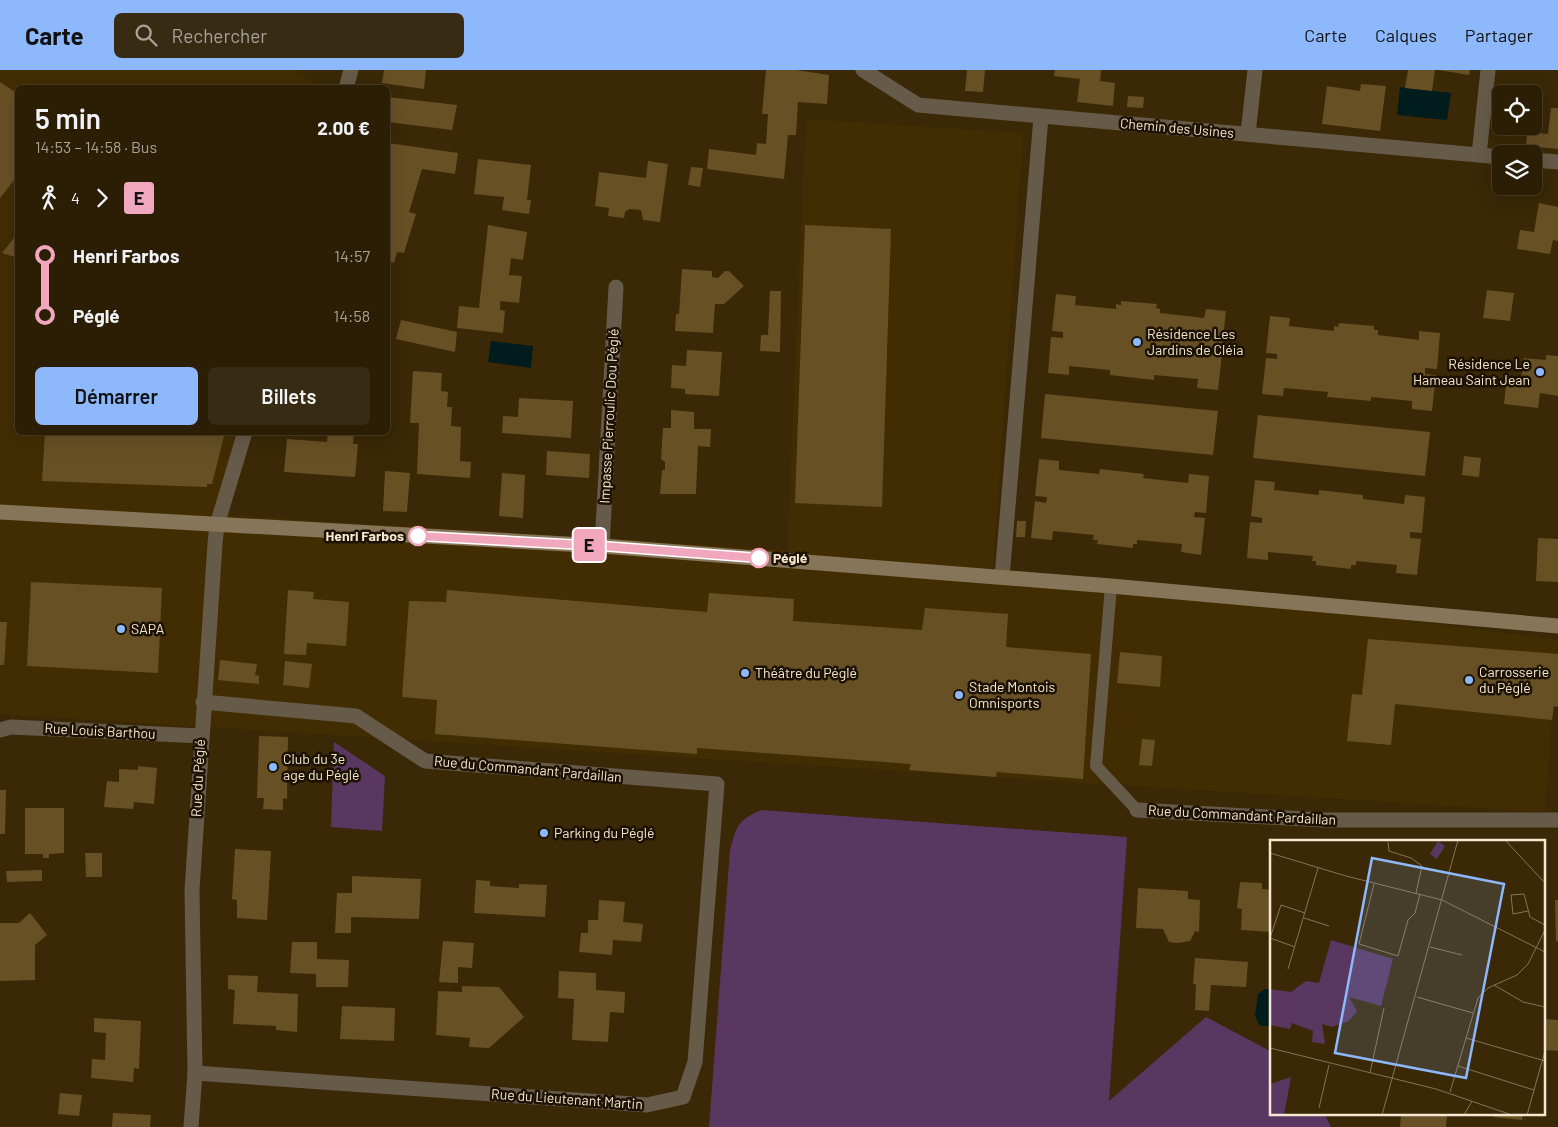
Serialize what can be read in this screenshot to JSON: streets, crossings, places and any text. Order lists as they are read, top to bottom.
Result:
{
  "streets": {
    "street": [
      "Chemin des Usines",
      "Impasse Pierroulic Dou Péglé",
      "Rue Louis Barthou",
      "Rue du Commandant Pardaillan",
      "Rue du Péglé",
      "Rue du Lieutenant Martin"
    ]
  },
  "crossings": [
    ["Rue Louis Barthou", "Rue du Péglé"],
    ["Rue du Commandant Pardaillan", "Rue du Péglé"],
    ["Rue du Commandant Pardaillan", "Rue du Lieutenant Martin"],
    ["Rue du Péglé", "Rue du Lieutenant Martin"]
  ],
  "places": [
    "Résidence Les Jardins de Cléia",
    "Résidence Le Hameau Saint Jean",
    "Henri Farbos",
    "Péglé",
    "SAPA",
    "Théâtre du Péglé",
    "Carrosserie du Péglé",
    "Stade Montois Omnisports",
    "Club du 3e age du Péglé",
    "Parking du Péglé"
  ],
  "lines": ["bus line E"],
  "page": {
    "header": "Carte",
    "search": "Rechercher",
    "nav": ["Carte", "Calques", "Partager"],
    "on_map": "E",
    "heading": ["5 min", "14:53 – 14:58 · Bus", "2.00 €"],
    "legs": ["4", "E"],
    "list": [
      {
        "name": "Henri Farbos",
        "value": "14:57"
      },
      {
        "name": "Péglé",
        "value": "14:58"
      }
    ],
    "buttons": ["Démarrer", "Billets"]
  }
}
